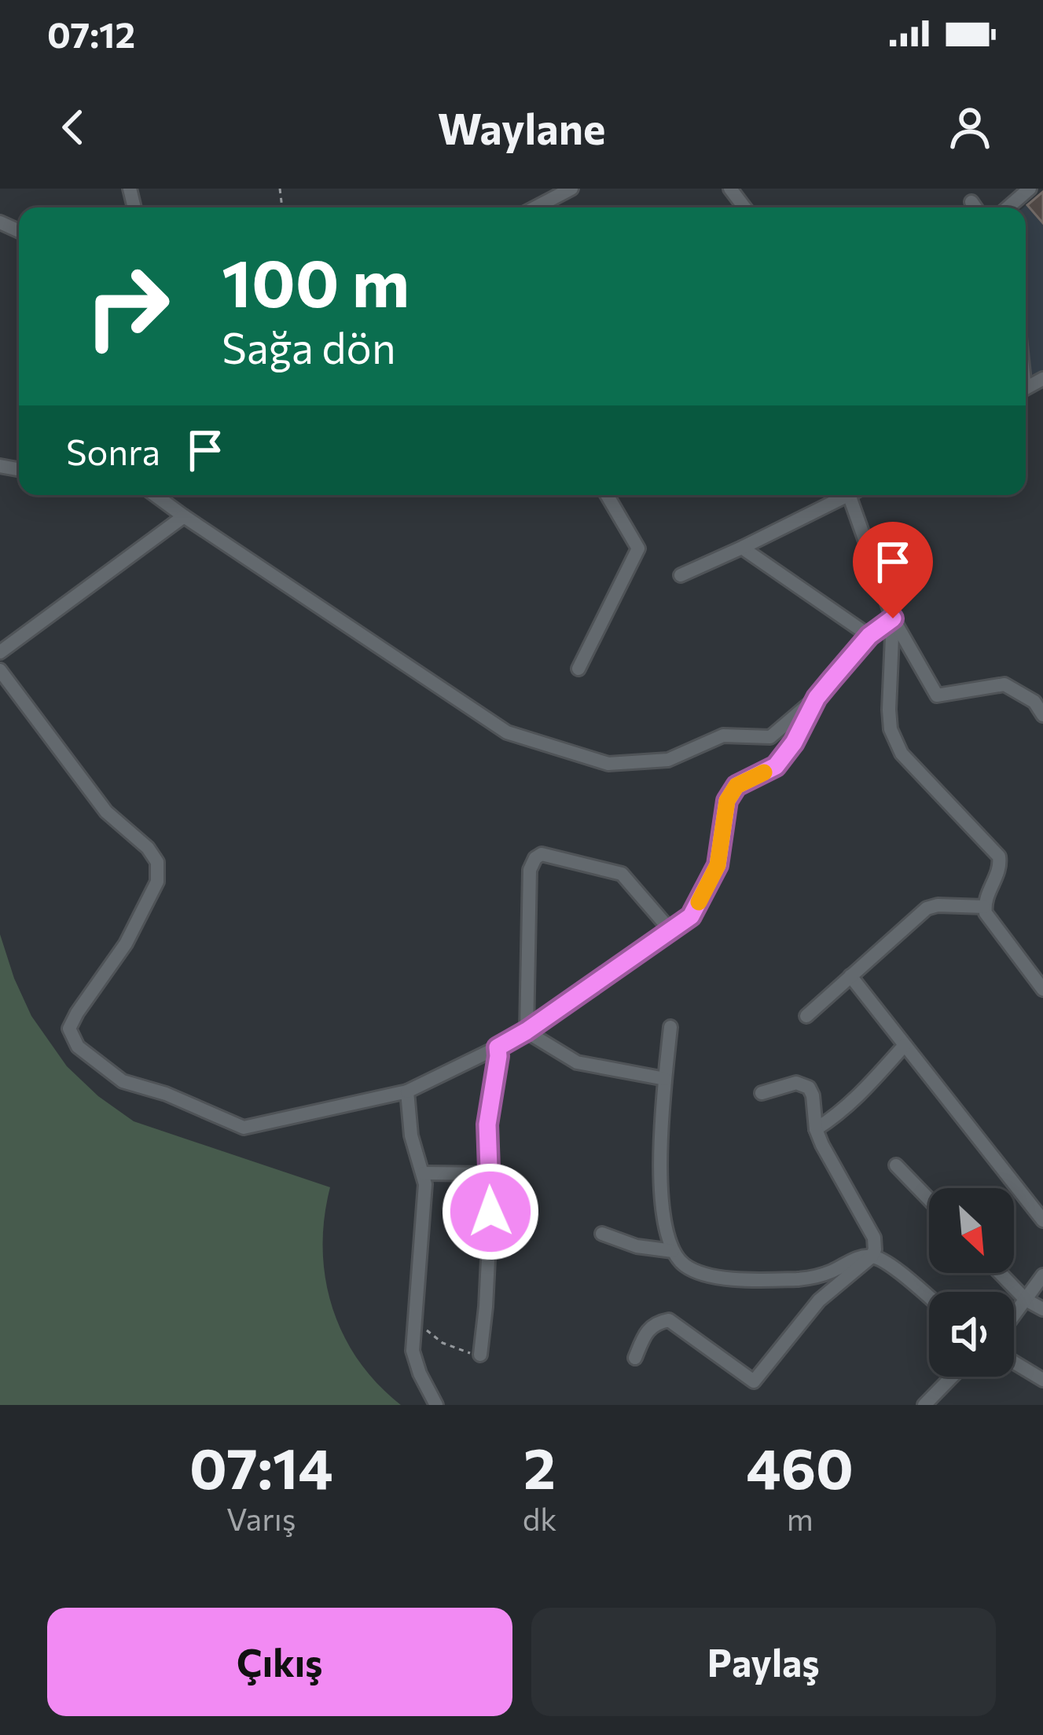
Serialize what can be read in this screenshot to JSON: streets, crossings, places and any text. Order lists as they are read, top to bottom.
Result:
{
  "north": "bottom right",
  "page": {
    "status": "07:12",
    "header": "Waylane",
    "turn": ["100 m", "Sağa dön"],
    "then": "Sonra",
    "eta": [
      "07:14",
      "Varış",
      "2",
      "dk",
      "460",
      "m"
    ],
    "buttons": ["Çıkış", "Paylaş"]
  }
}
